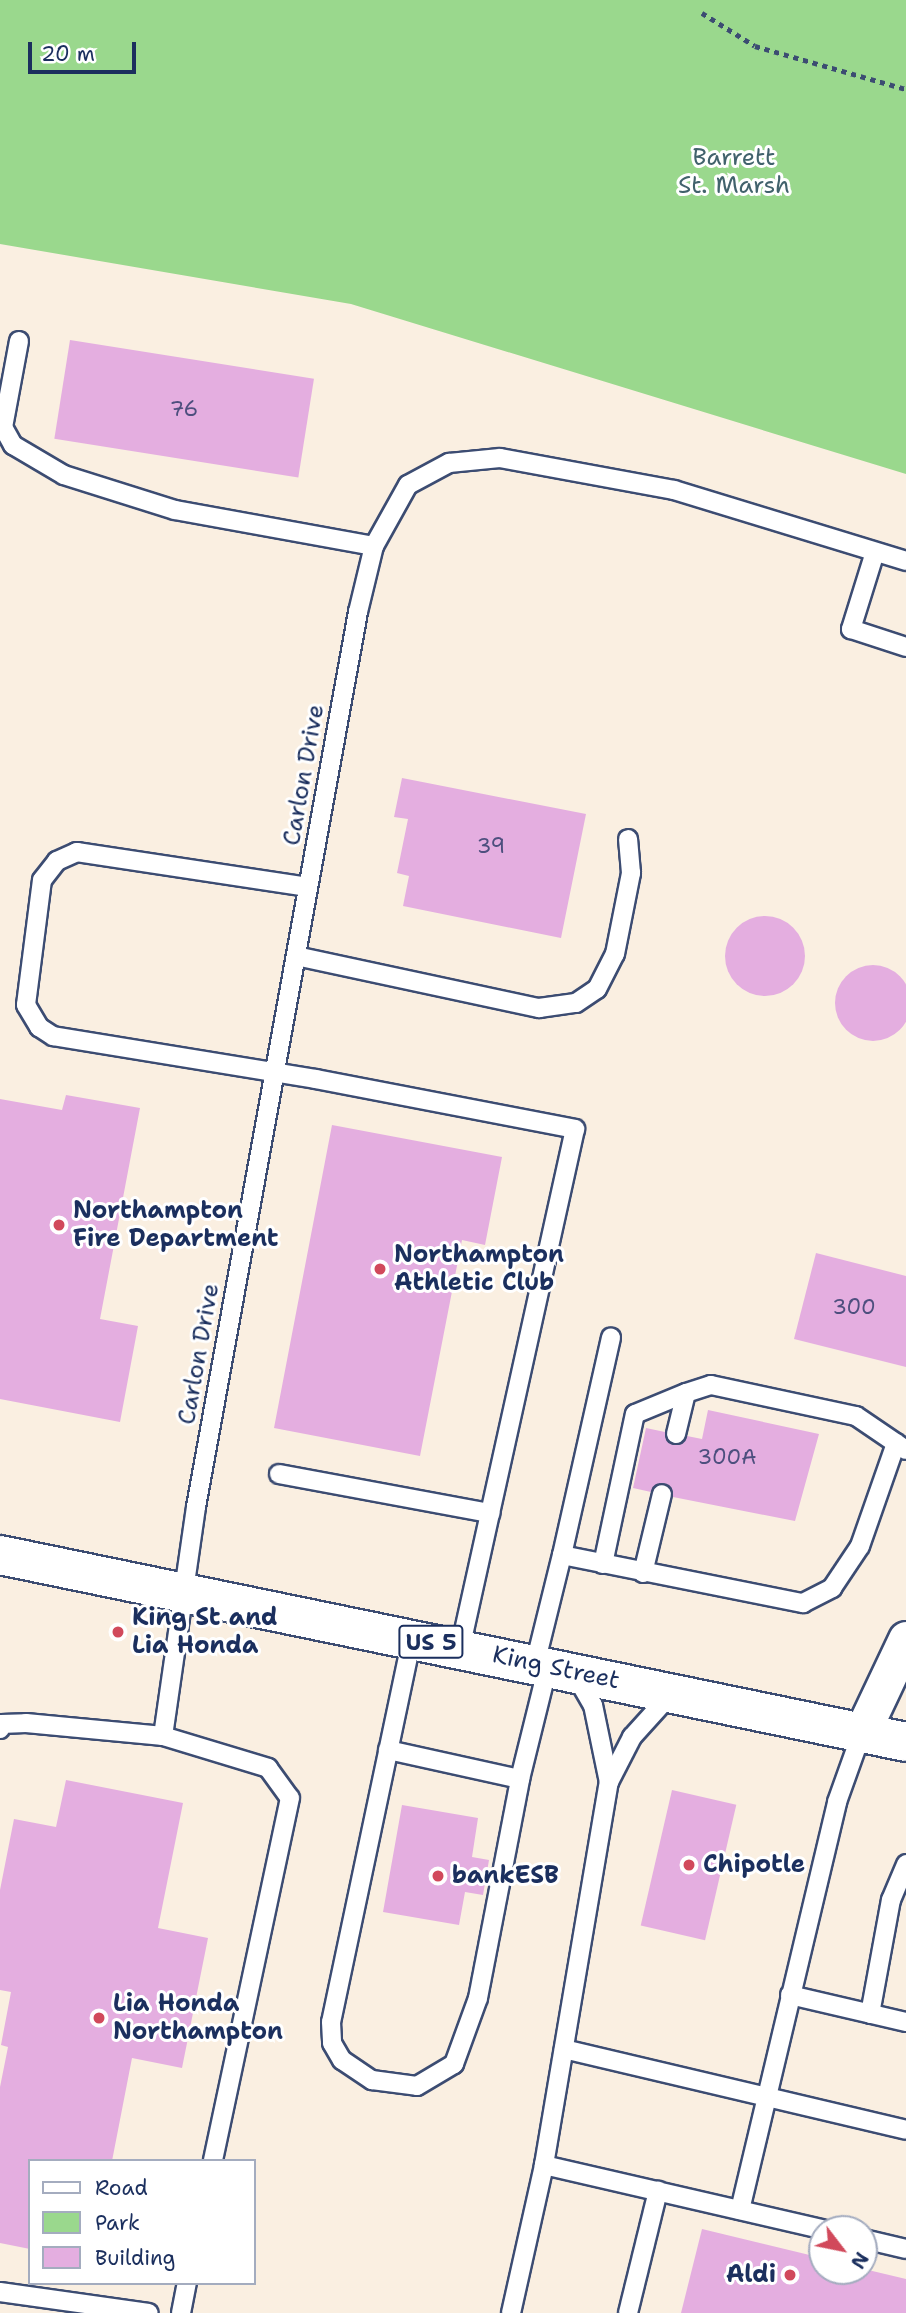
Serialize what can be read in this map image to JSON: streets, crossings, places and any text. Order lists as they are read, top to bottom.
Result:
{
  "streets": {
    "main road": ["US 5", "King Street"],
    "lane": ["Carlon Drive"]
  },
  "crossings": [
    ["Carlon Drive", "King Street"]
  ],
  "parks": ["Barrett St. Marsh"],
  "places": [
    "Northampton Fire Department",
    "Northampton Athletic Club",
    "King St and Lia Honda",
    "Chipotle",
    "bankESB",
    "Lia Honda Northampton",
    "Aldi"
  ],
  "house_numbers": [
    "76",
    "39",
    "300",
    "300A"
  ],
  "legend": ["Road", "Park", "Building"],
  "scale_bar": "20 m",
  "north": "bottom right"
}
